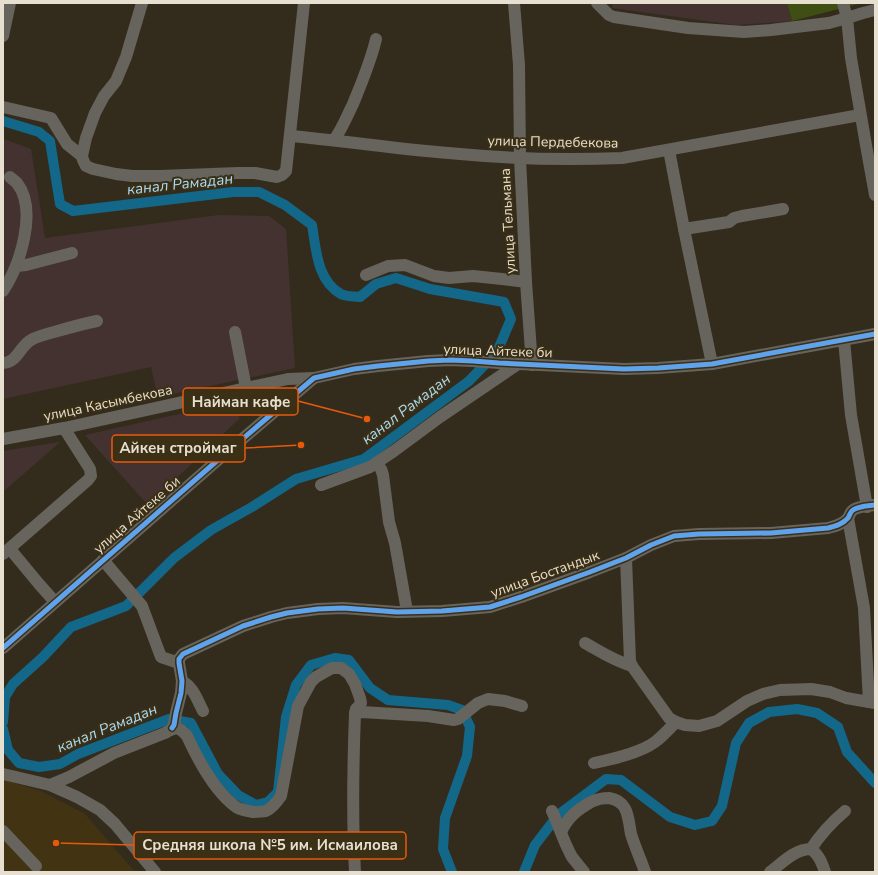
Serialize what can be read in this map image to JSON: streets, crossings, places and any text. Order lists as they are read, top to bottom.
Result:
{
  "streets": {
    "street": [
      "улица Пердебекова",
      "улица Тельмана",
      "улица Айтеке би",
      "улица Касымбекова",
      "улица Бостандык"
    ]
  },
  "crossings": [
    ["улица Пердебекова", "улица Тельмана"],
    ["улица Тельмана", "улица Айтеке би"],
    ["улица Айтеке би", "улица Касымбекова"]
  ],
  "water": ["канал Рамадан"],
  "places": ["Найман кафе", "Айкен строймаг", "Средняя школа №5 им. Исмаилова"]
}
